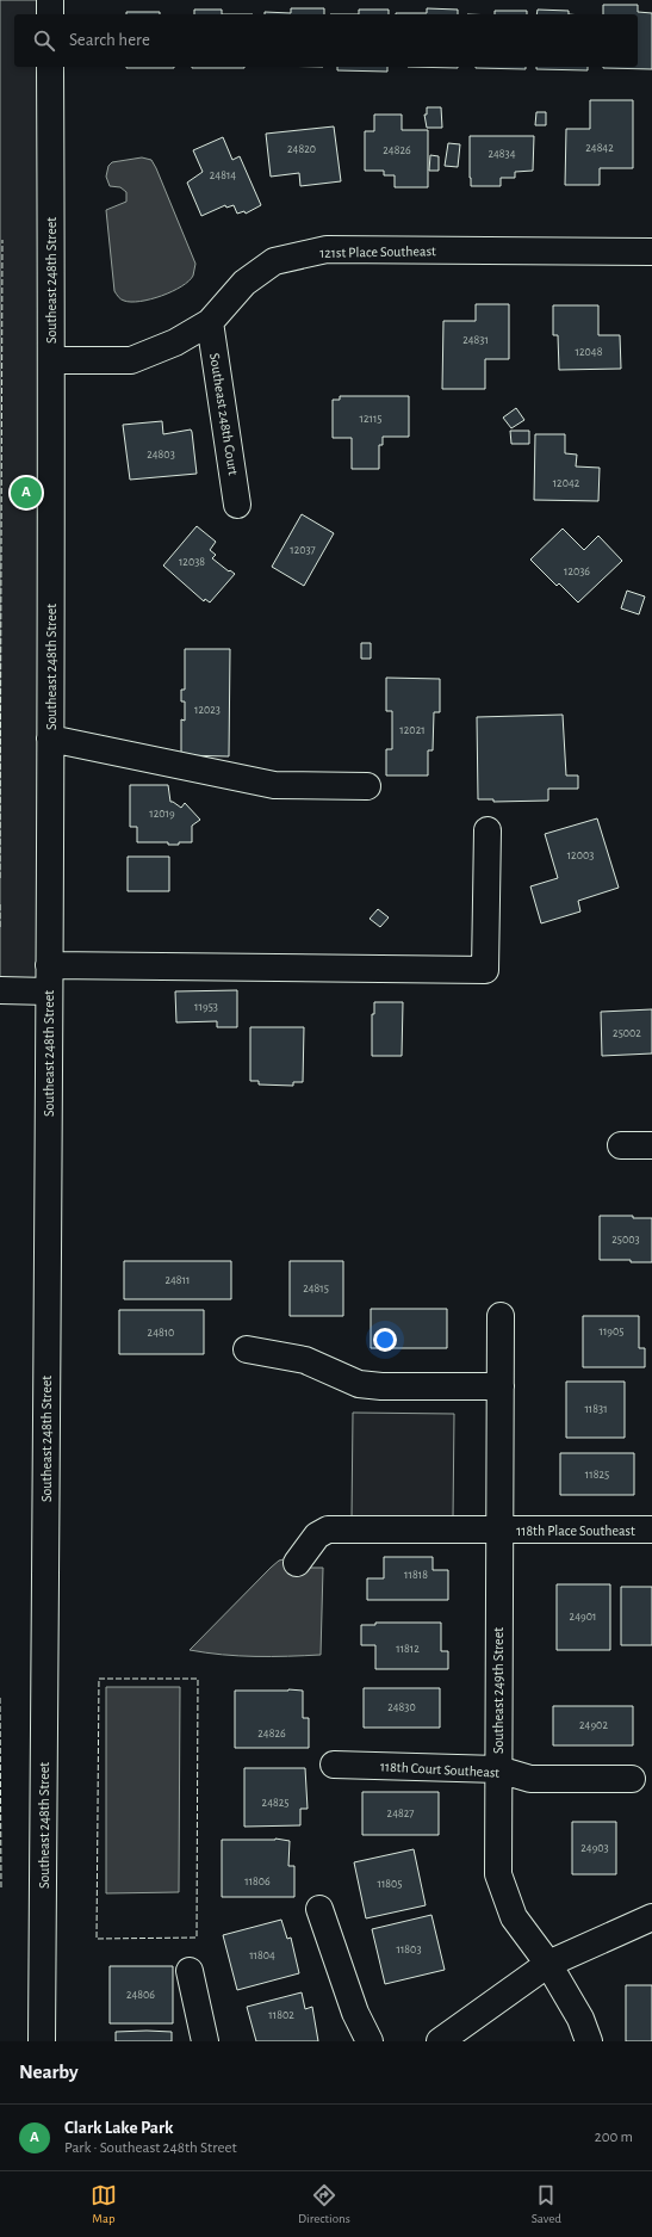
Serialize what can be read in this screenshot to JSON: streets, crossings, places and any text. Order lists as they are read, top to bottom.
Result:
{
  "streets": {
    "street": [
      "121st Place Southeast",
      "Southeast 248th Street",
      "Southeast 248th Court",
      "118th Place Southeast",
      "Southeast 249th Street",
      "118th Court Southeast"
    ]
  },
  "crossings": [
    ["121st Place Southeast", "Southeast 248th Street"],
    ["121st Place Southeast", "Southeast 248th Court"],
    ["118th Place Southeast", "Southeast 249th Street"],
    ["Southeast 249th Street", "118th Court Southeast"]
  ],
  "house_numbers": [
    "24842",
    "24820",
    "24826",
    "24834",
    "24814",
    "24831",
    "12048",
    "12115",
    "24803",
    "12042",
    "12037",
    "12038",
    "12036",
    "12023",
    "12021",
    "12019",
    "12003",
    "11953",
    "25002",
    "25003",
    "24811",
    "24815",
    "11905",
    "24810",
    "11831",
    "11825",
    "11818",
    "24901",
    "11812",
    "24830",
    "24902",
    "24826",
    "24825",
    "24827",
    "24903",
    "11806",
    "11805",
    "11803",
    "11804",
    "24806",
    "11802"
  ],
  "page": {
    "search": "Search here",
    "pins": "A",
    "heading": "Nearby",
    "list": [
      {
        "mark": "A",
        "name": "Clark Lake Park",
        "note": "Park · Southeast 248th Street",
        "value": "200 m"
      }
    ],
    "nav": ["Map", "Directions", "Saved"]
  }
}
